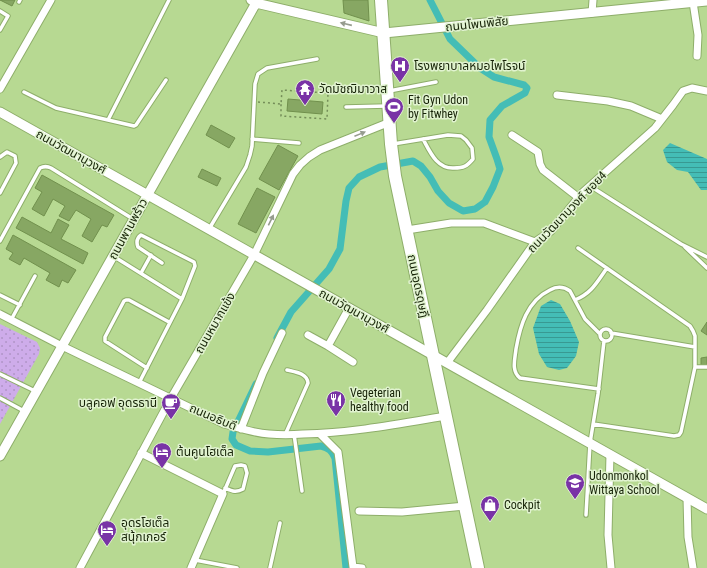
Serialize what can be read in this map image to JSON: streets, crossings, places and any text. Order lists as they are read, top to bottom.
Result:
{
  "streets": {
    "main road": ["ถนนอุดรดุษฎี"],
    "street": [
      "ถนนโพนพิสัย",
      "ถนนวัฒนานุวงศ์",
      "ถนนวัฒนานุวงศ์ ซอย4",
      "ถนนพานพร้าว",
      "ถนนหมากแข้ง",
      "ถนนอธิบดี"
    ]
  },
  "crossings": [
    ["ถนนโพนพิสัย", "ถนนพานพร้าว"],
    ["ถนนโพนพิสัย", "ถนนอุดรดุษฎี"],
    ["ถนนวัฒนานุวงศ์", "ถนนวัฒนานุวงศ์ ซอย4"],
    ["ถนนวัฒนานุวงศ์", "ถนนพานพร้าว"],
    ["ถนนวัฒนานุวงศ์", "ถนนอุดรดุษฎี"],
    ["ถนนวัฒนานุวงศ์", "ถนนหมากแข้ง"],
    ["ถนนพานพร้าว", "ถนนอธิบดี"],
    ["ถนนอุดรดุษฎี", "ถนนหมากแข้ง"],
    ["ถนนอุดรดุษฎี", "ถนนอธิบดี"],
    ["ถนนหมากแข้ง", "ถนนอธิบดี"]
  ],
  "places": {
    "hospital": ["โรงพยาบาลหมอไพโรจน์"],
    "temple": ["วัดมัชฌิมาวาส"],
    "sports": ["Fit Gyn Udon by Fitwhey"],
    "restaurant": ["Vegeterian healthy food"],
    "cafe": ["บลูคอฟ อุดรธานี"],
    "hotel": ["ต้นคูนโฮเต็ล", "อุดรโฮเต็ล สนุ้กเกอร์"],
    "school or university": ["Udonmonkol Wittaya School"],
    "shop": ["Cockpit"]
  }
}
